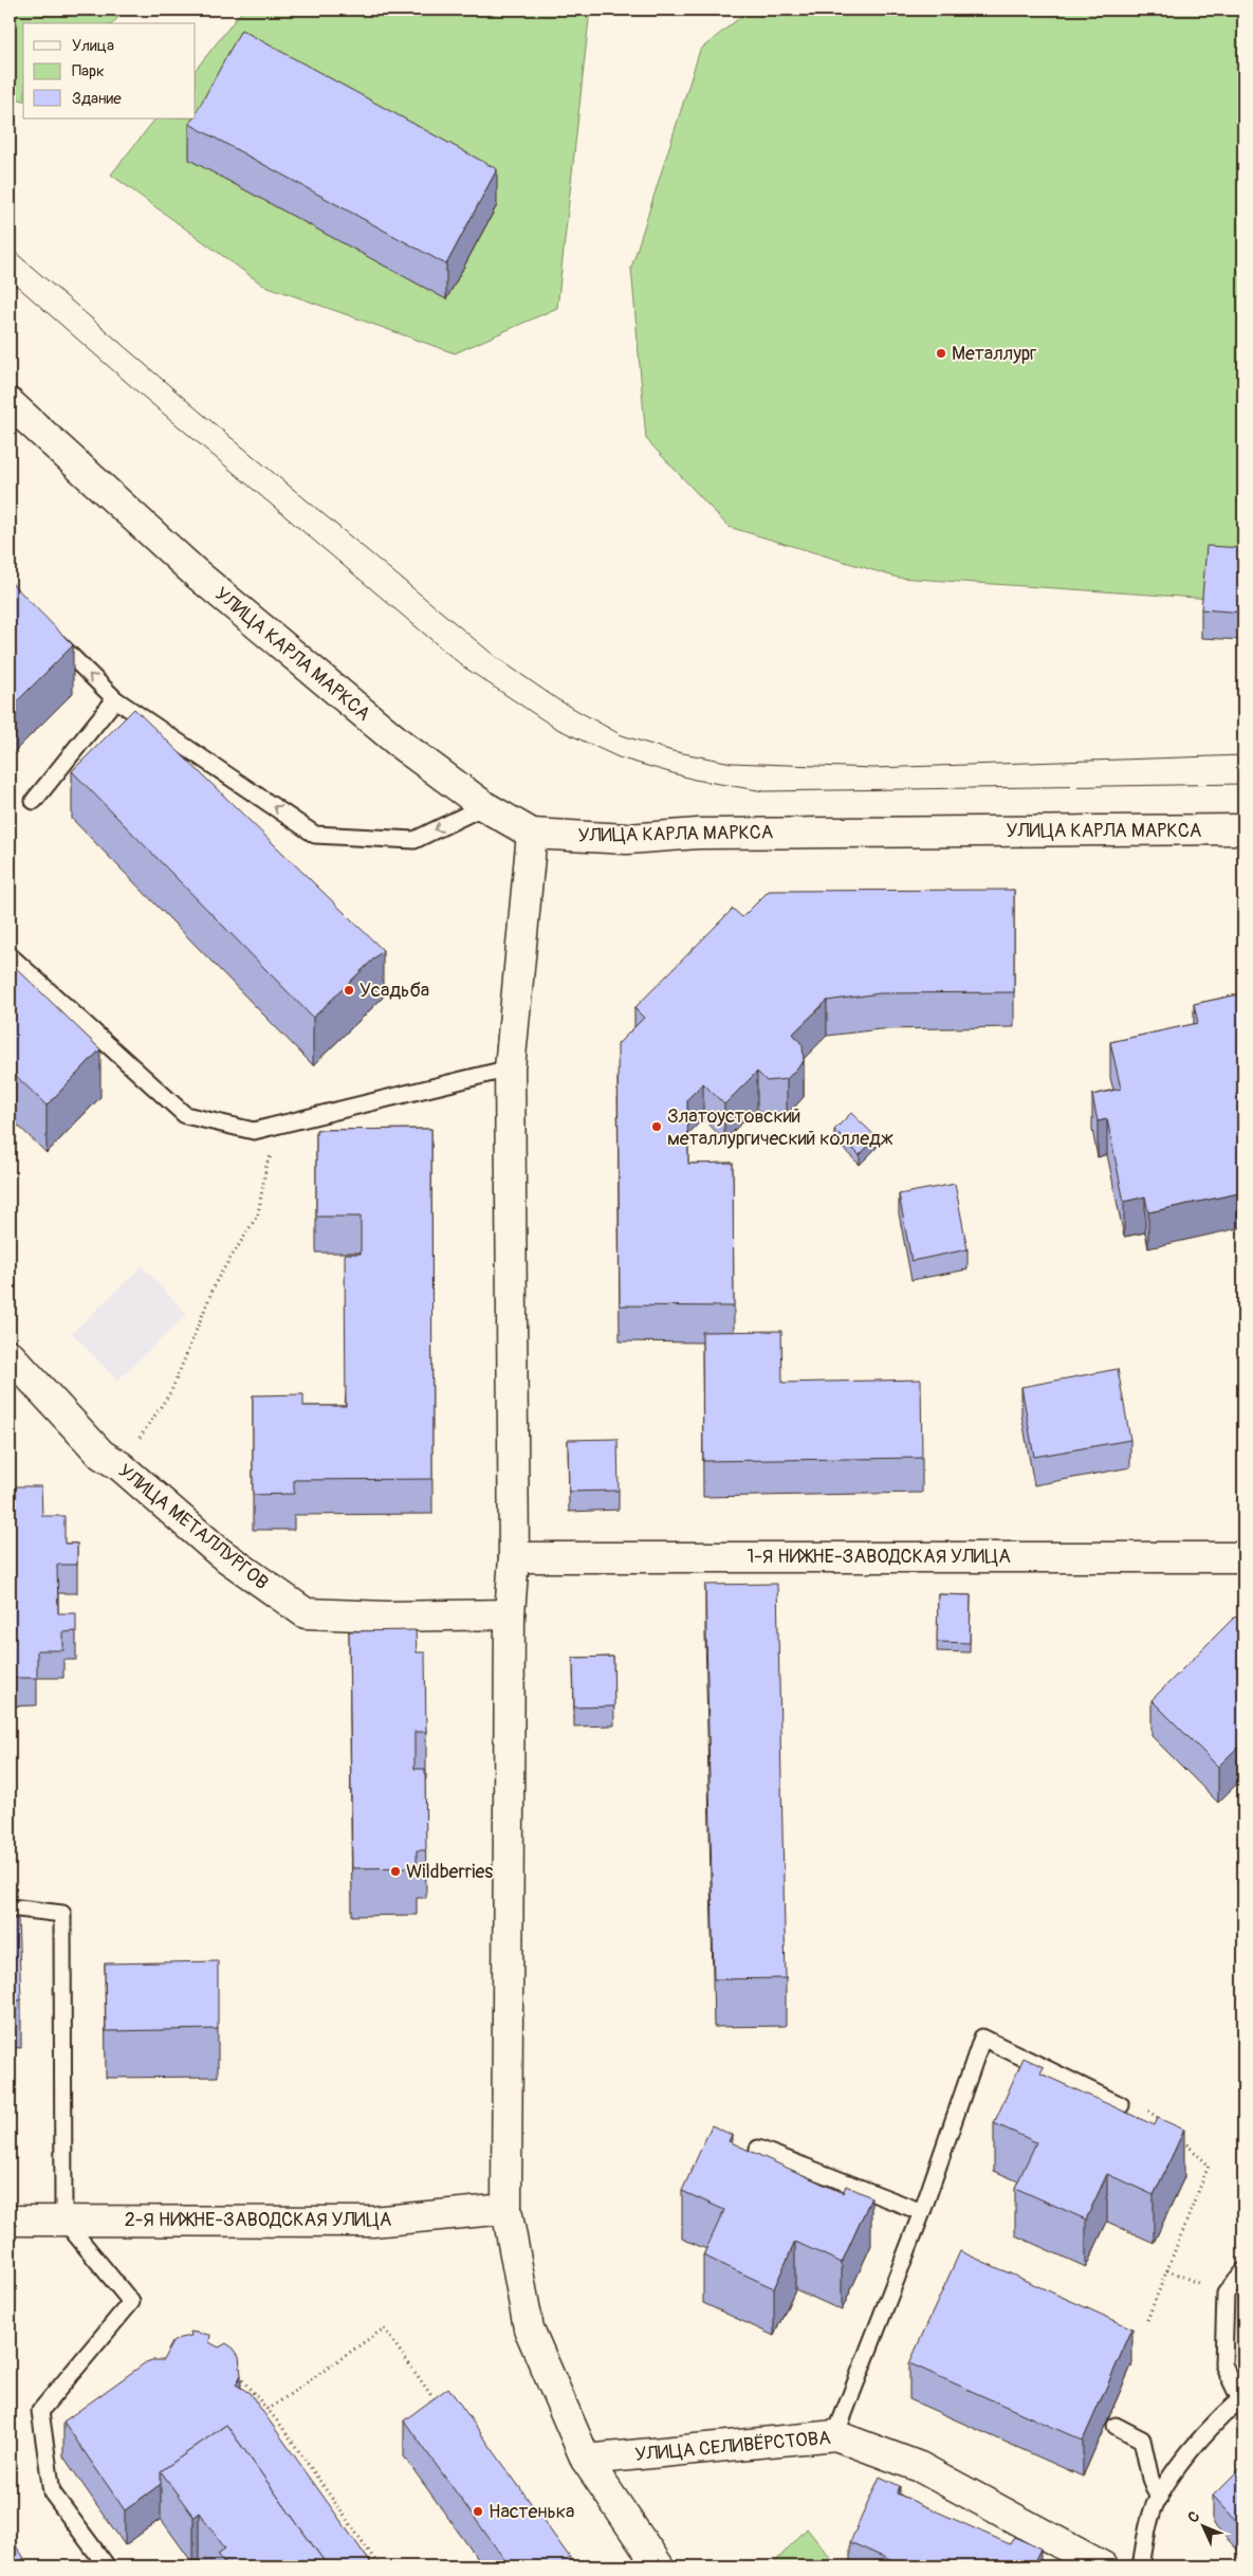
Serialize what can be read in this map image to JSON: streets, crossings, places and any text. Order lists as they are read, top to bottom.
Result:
{
  "streets": {
    "main road": [
      "УЛИЦА КАРЛА МАРКСА",
      "УЛИЦА МЕТАЛЛУРГОВ",
      "1-Я НИЖНЕ-ЗАВОДСКАЯ УЛИЦА",
      "2-Я НИЖНЕ-ЗАВОДСКАЯ УЛИЦА",
      "УЛИЦА СЕЛИВЁРСТОВА"
    ]
  },
  "places": [
    "Металлург",
    "Усадьба",
    "Златоустовский металлургический колледж",
    "Wildberries",
    "Настенька"
  ],
  "legend": ["Улица", "Парк", "Здание"],
  "north": "top left"
}
